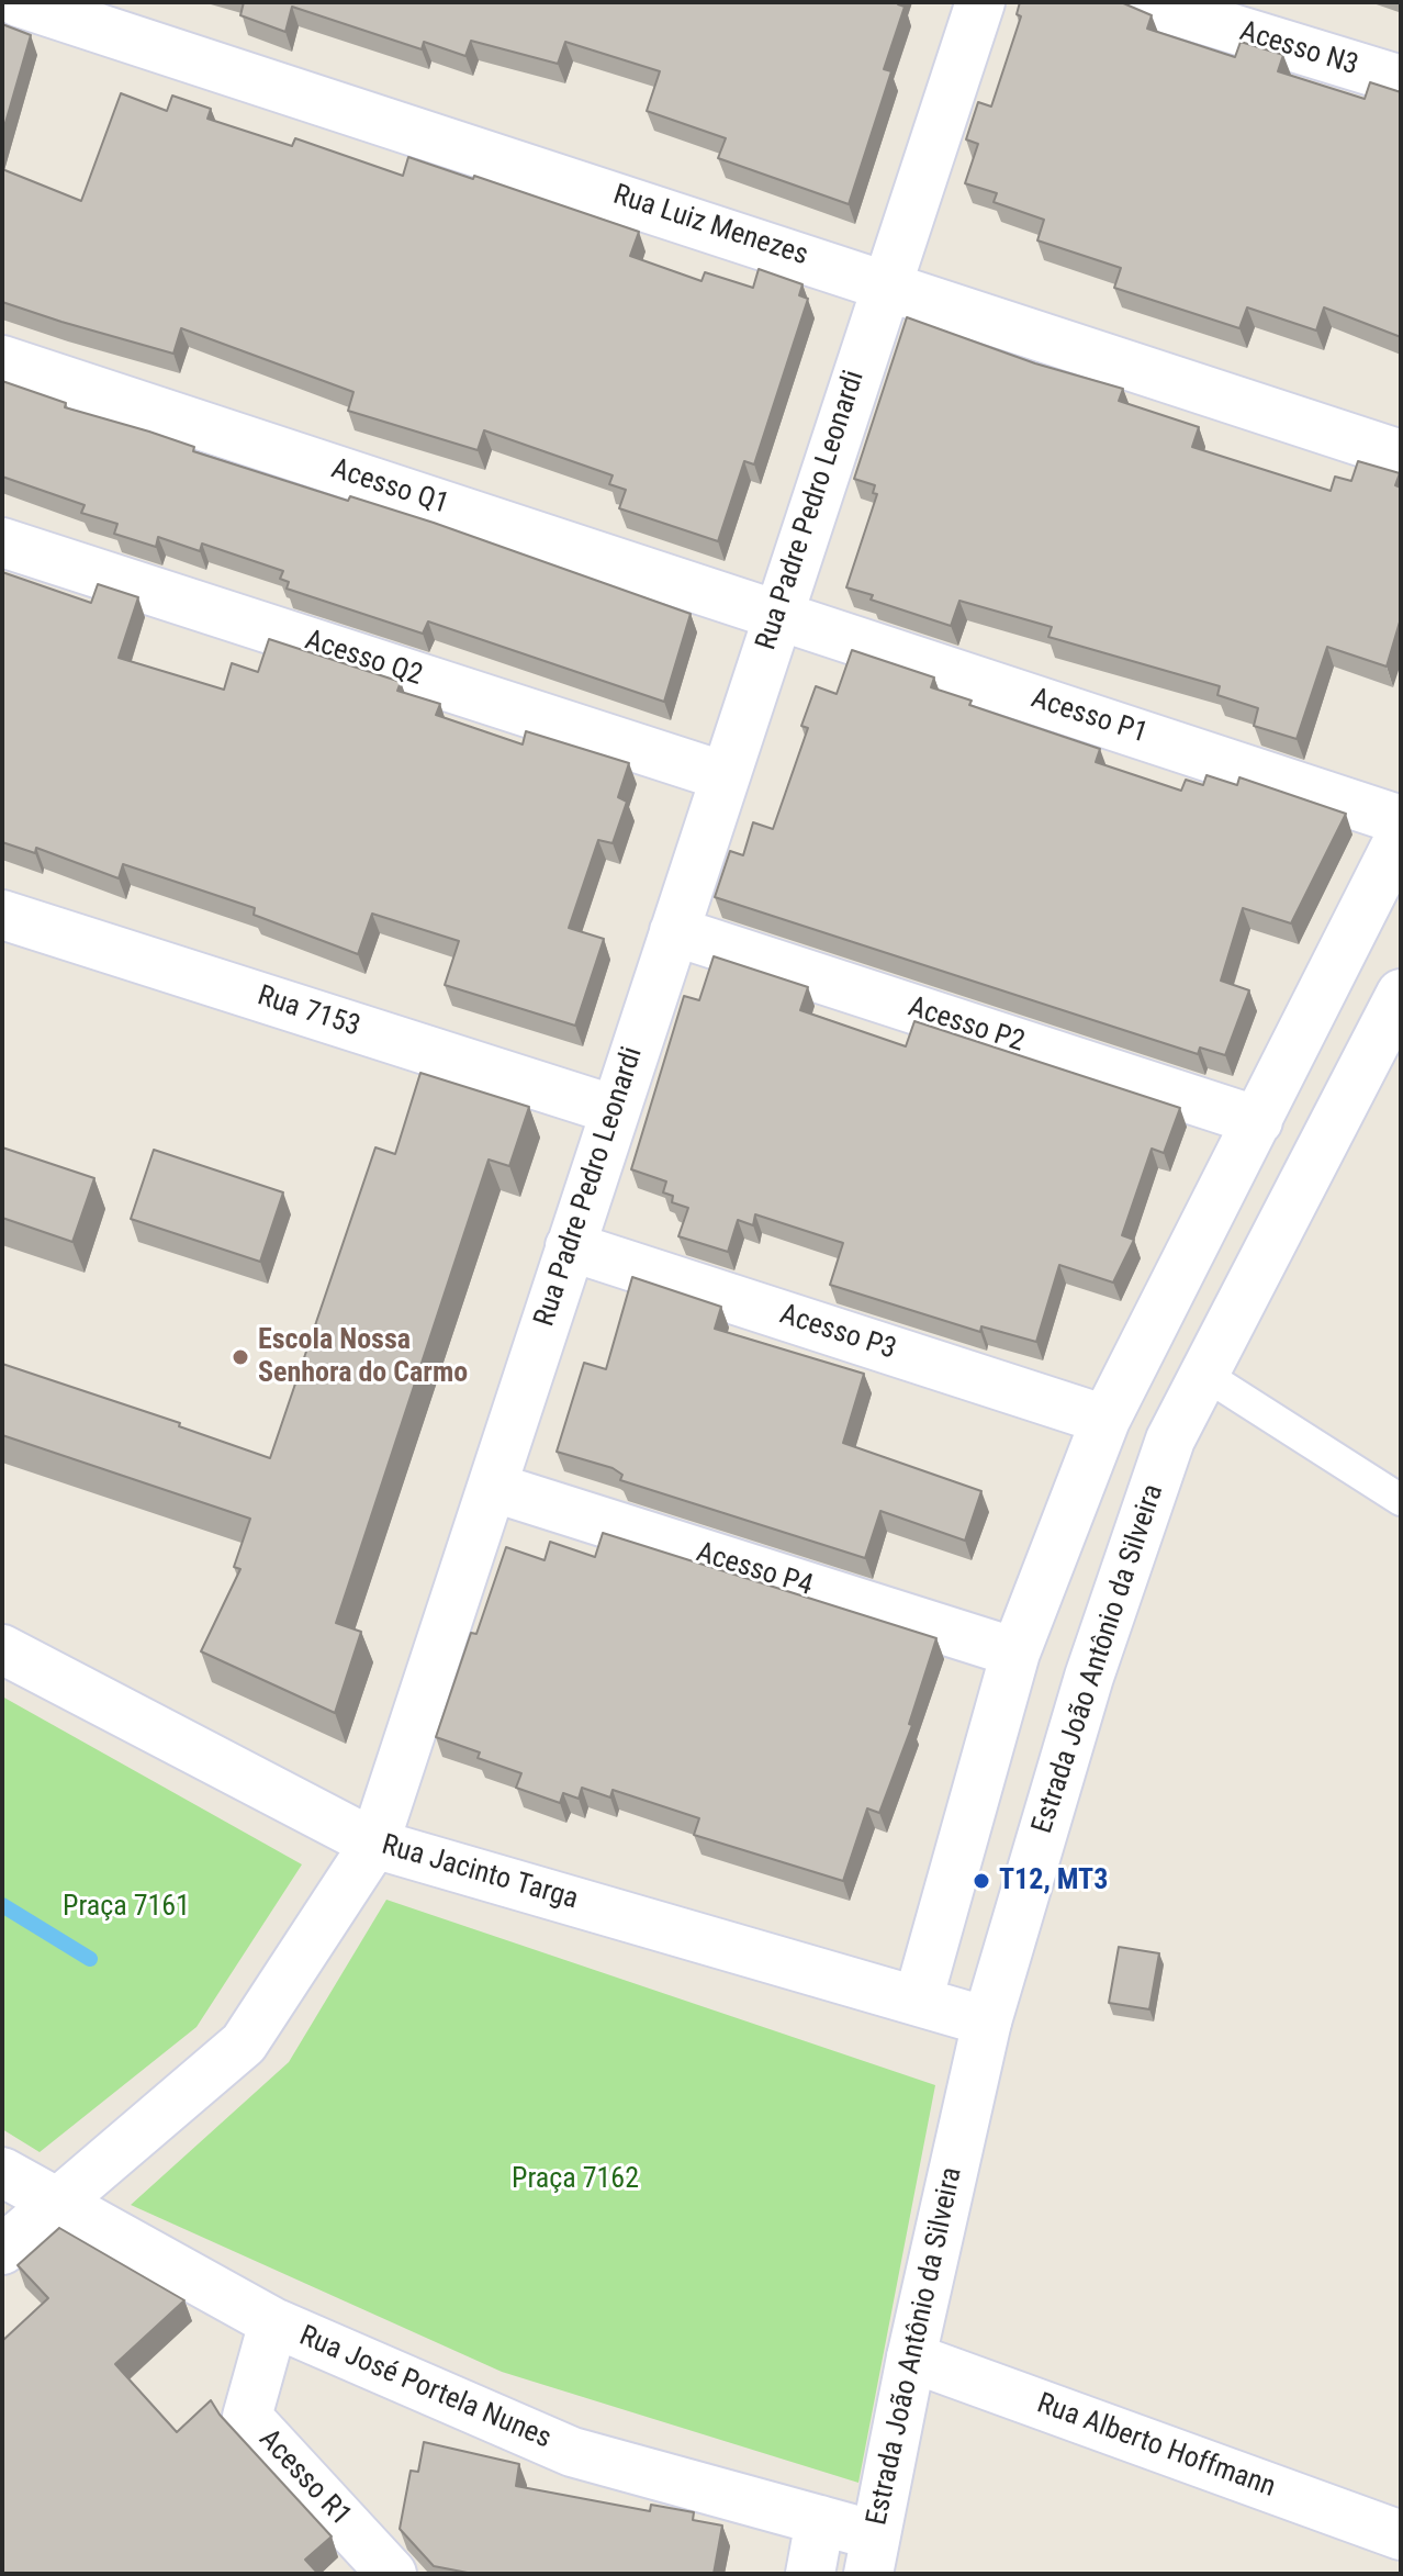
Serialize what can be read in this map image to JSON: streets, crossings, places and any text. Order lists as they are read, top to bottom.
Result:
{
  "streets": {
    "street": [
      "Acesso N3",
      "Rua Luiz Menezes",
      "Acesso Q1",
      "Rua Padre Pedro Leonardi",
      "Acesso Q2",
      "Acesso P1",
      "Rua 7153",
      "Acesso P2",
      "Acesso P3",
      "Acesso P4",
      "Estrada João Antônio da Silveira",
      "Rua Jacinto Targa",
      "Rua José Portela Nunes",
      "Rua Alberto Hoffmann",
      "Acesso R1"
    ]
  },
  "crossings": [
    ["Rua Luiz Menezes", "Rua Padre Pedro Leonardi"],
    ["Acesso Q1", "Rua Padre Pedro Leonardi"],
    ["Acesso Q1", "Acesso P1"],
    ["Rua Padre Pedro Leonardi", "Acesso Q2"],
    ["Rua Padre Pedro Leonardi", "Acesso P1"],
    ["Rua Padre Pedro Leonardi", "Rua 7153"],
    ["Rua Padre Pedro Leonardi", "Acesso P2"],
    ["Rua Padre Pedro Leonardi", "Acesso P3"],
    ["Rua Padre Pedro Leonardi", "Acesso P4"],
    ["Rua Padre Pedro Leonardi", "Rua Jacinto Targa"],
    ["Rua Padre Pedro Leonardi", "Rua José Portela Nunes"],
    ["Estrada João Antônio da Silveira", "Rua Jacinto Targa"],
    ["Estrada João Antônio da Silveira", "Rua José Portela Nunes"],
    ["Estrada João Antônio da Silveira", "Rua Alberto Hoffmann"],
    ["Rua José Portela Nunes", "Acesso R1"]
  ],
  "parks": ["Praça 7161", "Praça 7162"],
  "places": ["Escola Nossa Senhora do Carmo", "T12, MT3"]
}
